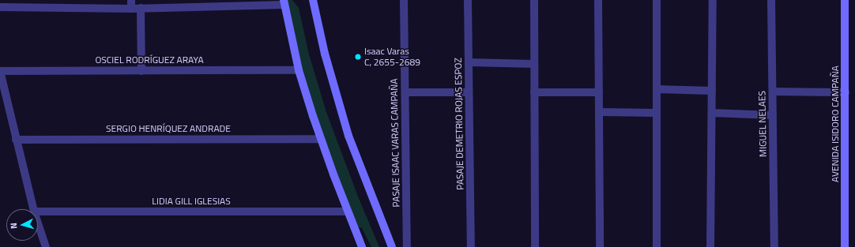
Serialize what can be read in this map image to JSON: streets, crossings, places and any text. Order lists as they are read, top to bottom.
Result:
{
  "streets": {
    "street": [
      "OSCIEL RODRÍGUEZ ARAYA",
      "PASAJE DEMETRIO ROJAS ESPOZ",
      "MIGUEL NELAES",
      "AVENIDA ISIDORO CAMPAÑA",
      "SERGIO HENRÍQUEZ ANDRADE",
      "PASAJE ISAAC VARAS CAMPAÑA",
      "LIDIA GILL IGLESIAS"
    ]
  },
  "places": ["Isaac Varas C, 2655-2689"],
  "north": "left"
}
